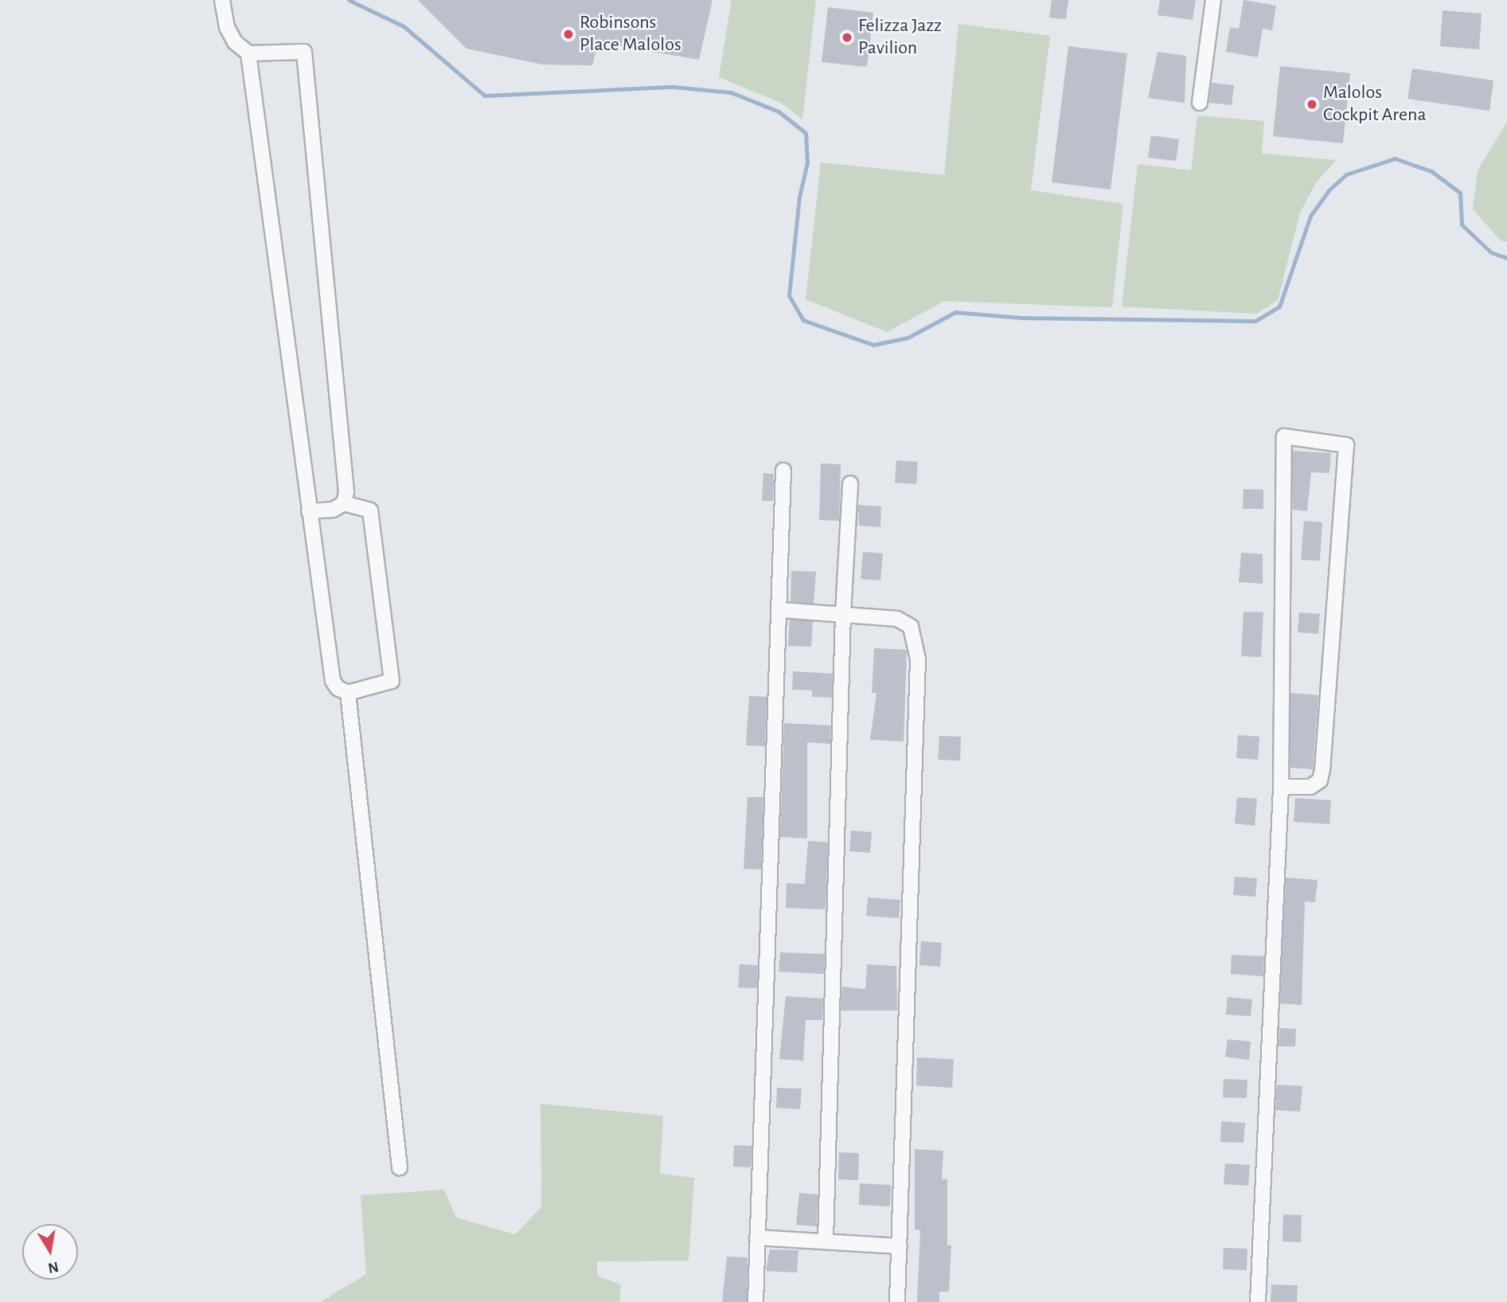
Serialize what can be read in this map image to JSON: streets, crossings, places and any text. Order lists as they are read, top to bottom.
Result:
{
  "places": ["Robinsons Place Malolos", "Felizza Jazz Pavilion", "Malolos Cockpit Arena"],
  "north": "bottom"
}
